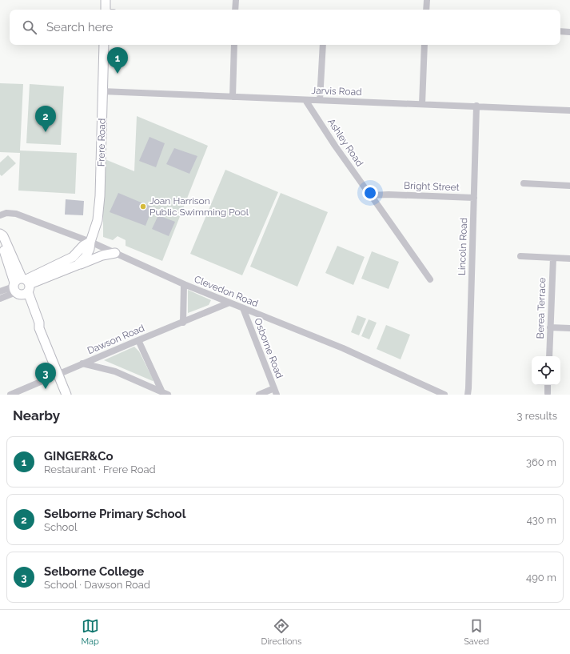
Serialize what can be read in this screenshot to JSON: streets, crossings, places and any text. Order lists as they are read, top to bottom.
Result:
{
  "streets": {
    "street": [
      "Jarvis Road",
      "Frere Road",
      "Ashley Road",
      "Bright Street",
      "Lincoln Road",
      "Clevedon Road",
      "Berea Terrace",
      "Dawson Road",
      "Osborne Road"
    ]
  },
  "crossings": [
    ["Jarvis Road", "Frere Road"],
    ["Jarvis Road", "Ashley Road"],
    ["Jarvis Road", "Lincoln Road"],
    ["Frere Road", "Clevedon Road"],
    ["Ashley Road", "Bright Street"],
    ["Bright Street", "Lincoln Road"],
    ["Clevedon Road", "Dawson Road"],
    ["Clevedon Road", "Osborne Road"]
  ],
  "places": ["Joan Harrison Public Swimming Pool"],
  "page": {
    "search": "Search here",
    "pins": ["1", "2", "3"],
    "heading": ["Nearby", "3 results"],
    "list": [
      {
        "mark": "1",
        "name": "GINGER&Co",
        "note": "Restaurant · Frere Road",
        "value": "360 m"
      },
      {
        "mark": "2",
        "name": "Selborne Primary School",
        "note": "School",
        "value": "430 m"
      },
      {
        "mark": "3",
        "name": "Selborne College",
        "note": "School · Dawson Road",
        "value": "490 m"
      }
    ],
    "nav": ["Map", "Directions", "Saved"]
  }
}
